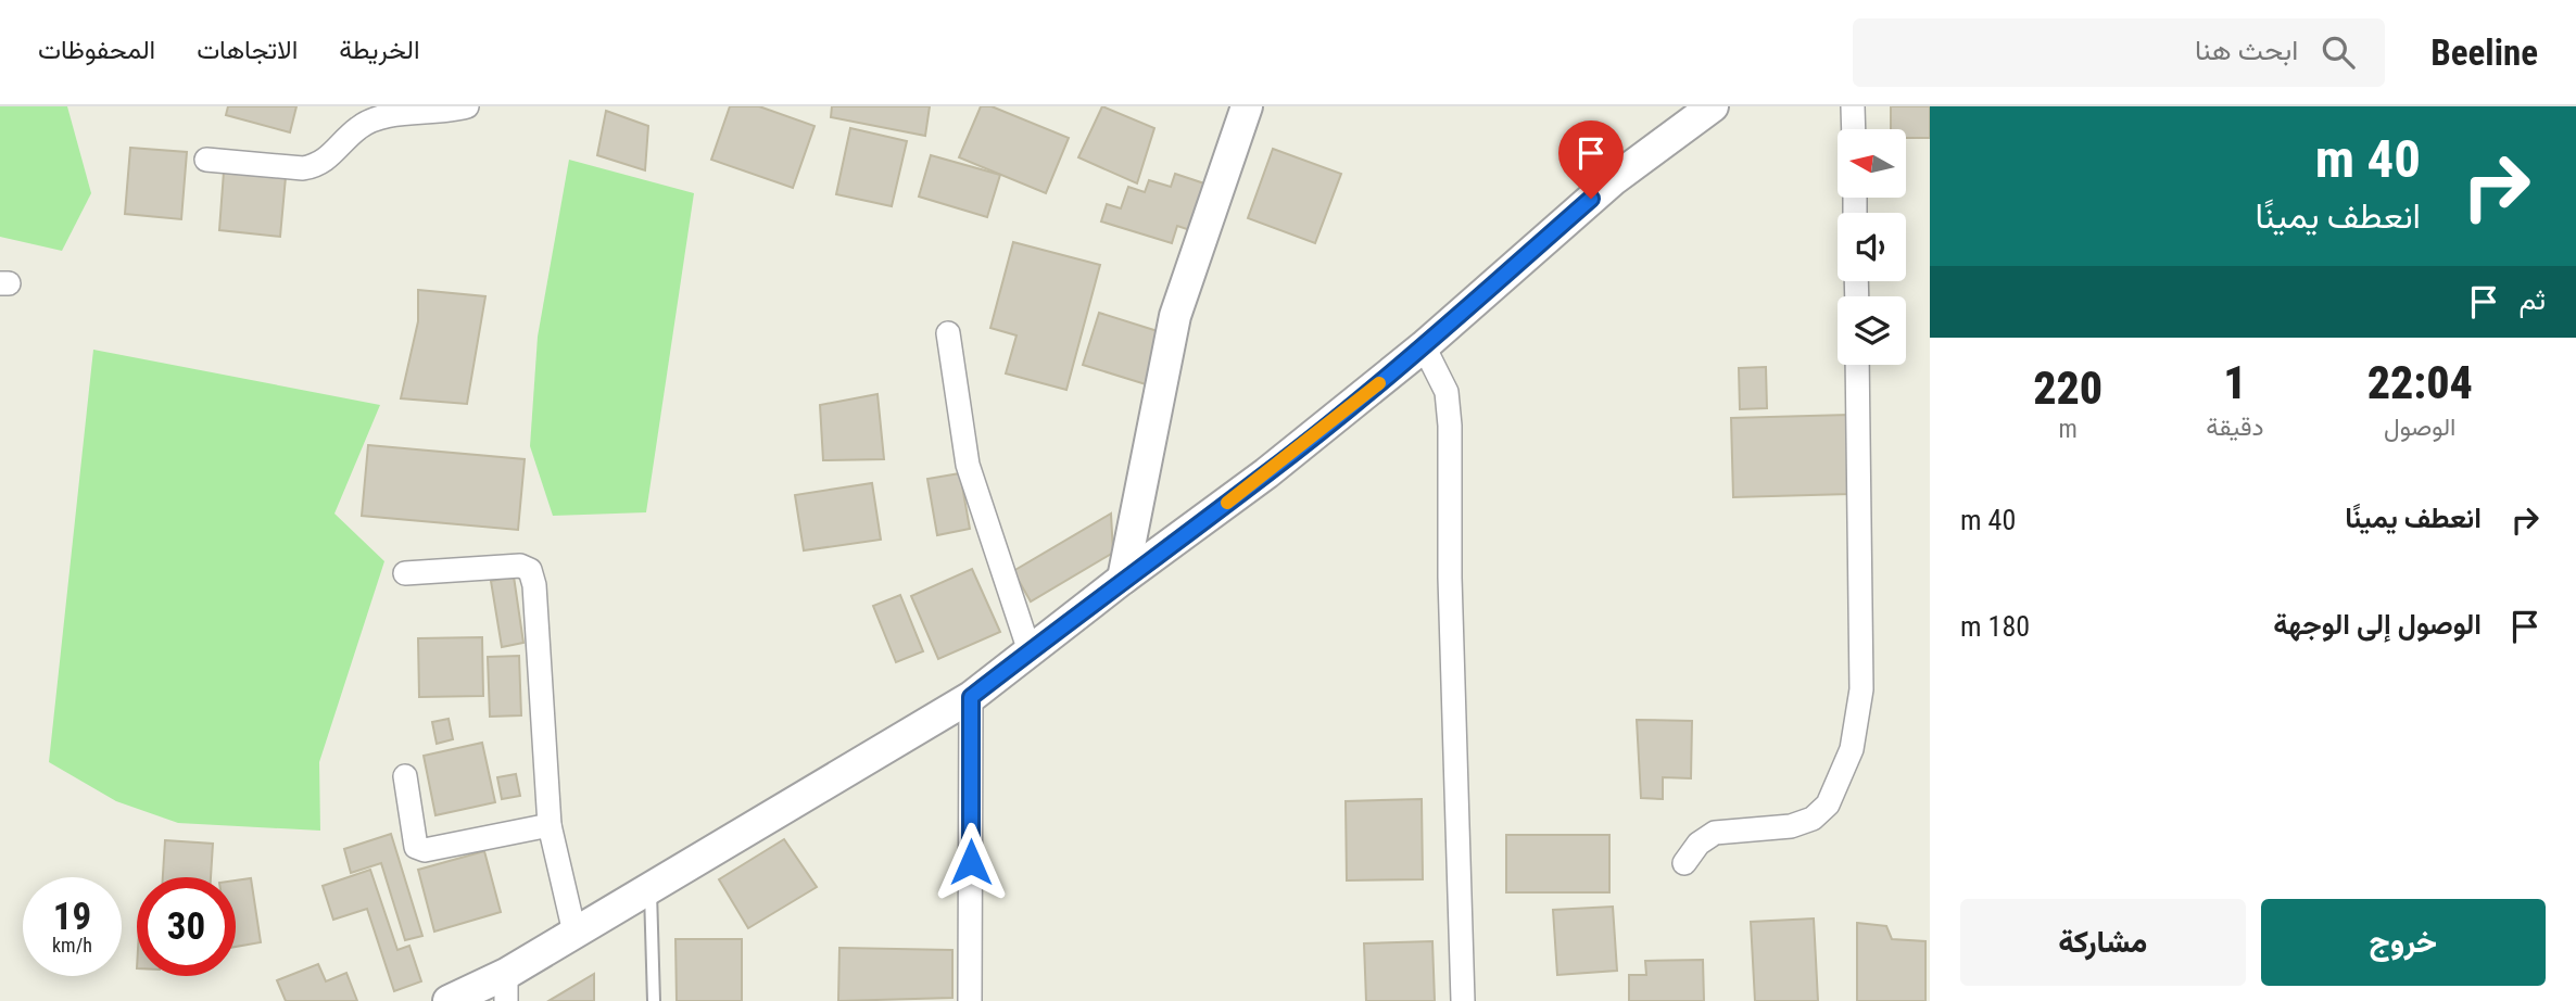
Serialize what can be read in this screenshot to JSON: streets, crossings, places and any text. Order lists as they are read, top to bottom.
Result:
{
  "north": "left",
  "page": {
    "header": "Beeline",
    "search": "ابحث هنا",
    "nav": ["الخريطة", "الاتجاهات", "المحفوظات"],
    "turn": ["40 m", "انعطف يمينًا"],
    "then": "ثم",
    "eta": [
      "22:04",
      "الوصول",
      "1",
      "دقيقة",
      "220",
      "m"
    ],
    "list": [
      {
        "name": "انعطف يمينًا",
        "value": "40 m"
      },
      {
        "name": "الوصول إلى الوجهة",
        "value": "180 m"
      }
    ],
    "speed": "19 km/h",
    "limit": "30",
    "buttons": ["خروج", "مشاركة"]
  }
}
